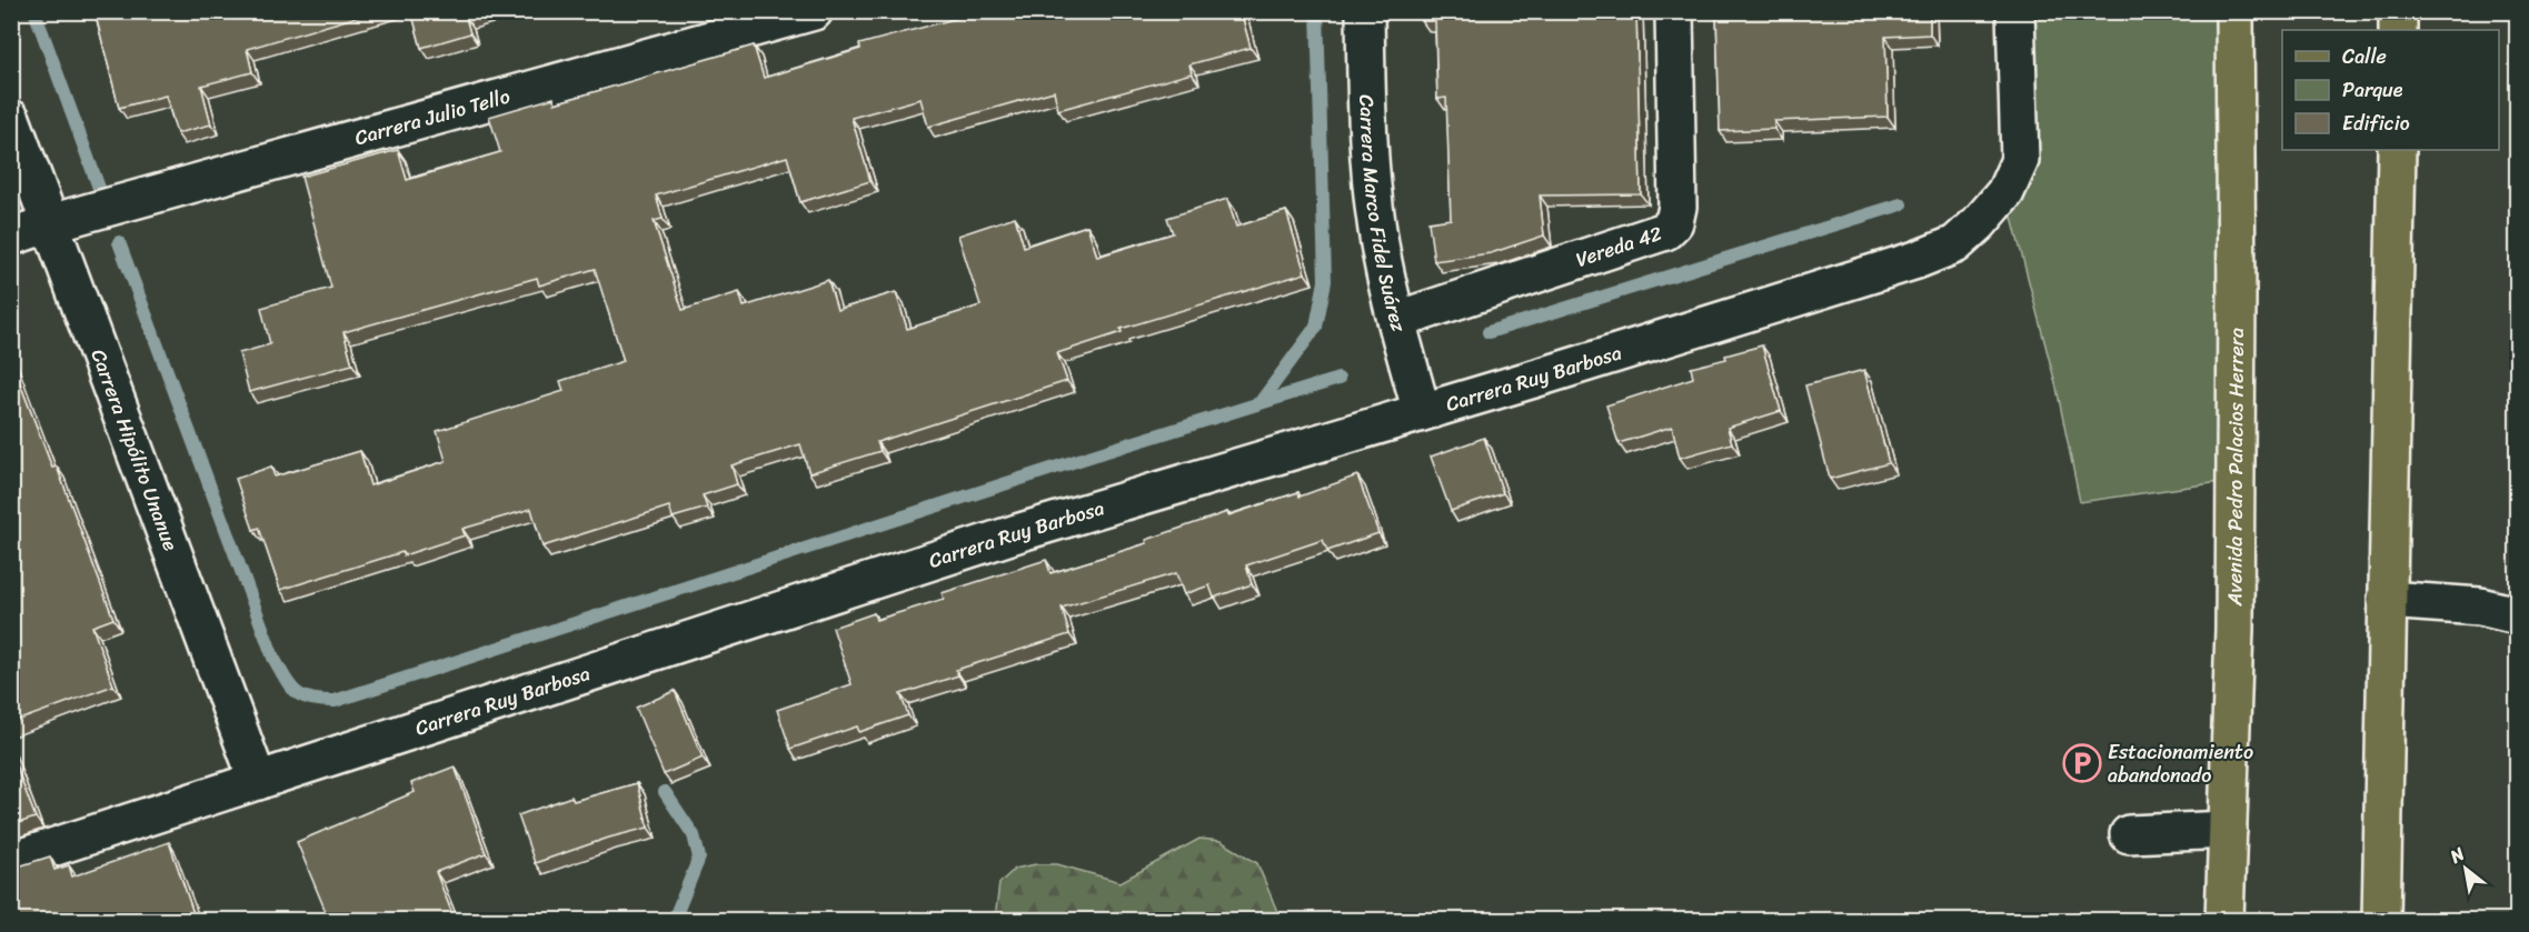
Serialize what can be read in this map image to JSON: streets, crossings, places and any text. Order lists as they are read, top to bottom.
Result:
{
  "streets": {
    "main road": ["Avenida Pedro Palacios Herrera"],
    "street": [
      "Carrera Julio Tello",
      "Carrera Marco Fidel Suárez",
      "Vereda 42",
      "Carrera Ruy Barbosa",
      "Carrera Hipólito Unanue"
    ]
  },
  "crossings": [
    ["Carrera Julio Tello", "Carrera Hipólito Unanue"],
    ["Carrera Marco Fidel Suárez", "Vereda 42"],
    ["Carrera Marco Fidel Suárez", "Carrera Ruy Barbosa"],
    ["Carrera Ruy Barbosa", "Carrera Hipólito Unanue"]
  ],
  "places": {
    "parking": ["Estacionamiento abandonado"]
  },
  "legend": ["Calle", "Parque", "Edificio"],
  "north": "top left"
}
